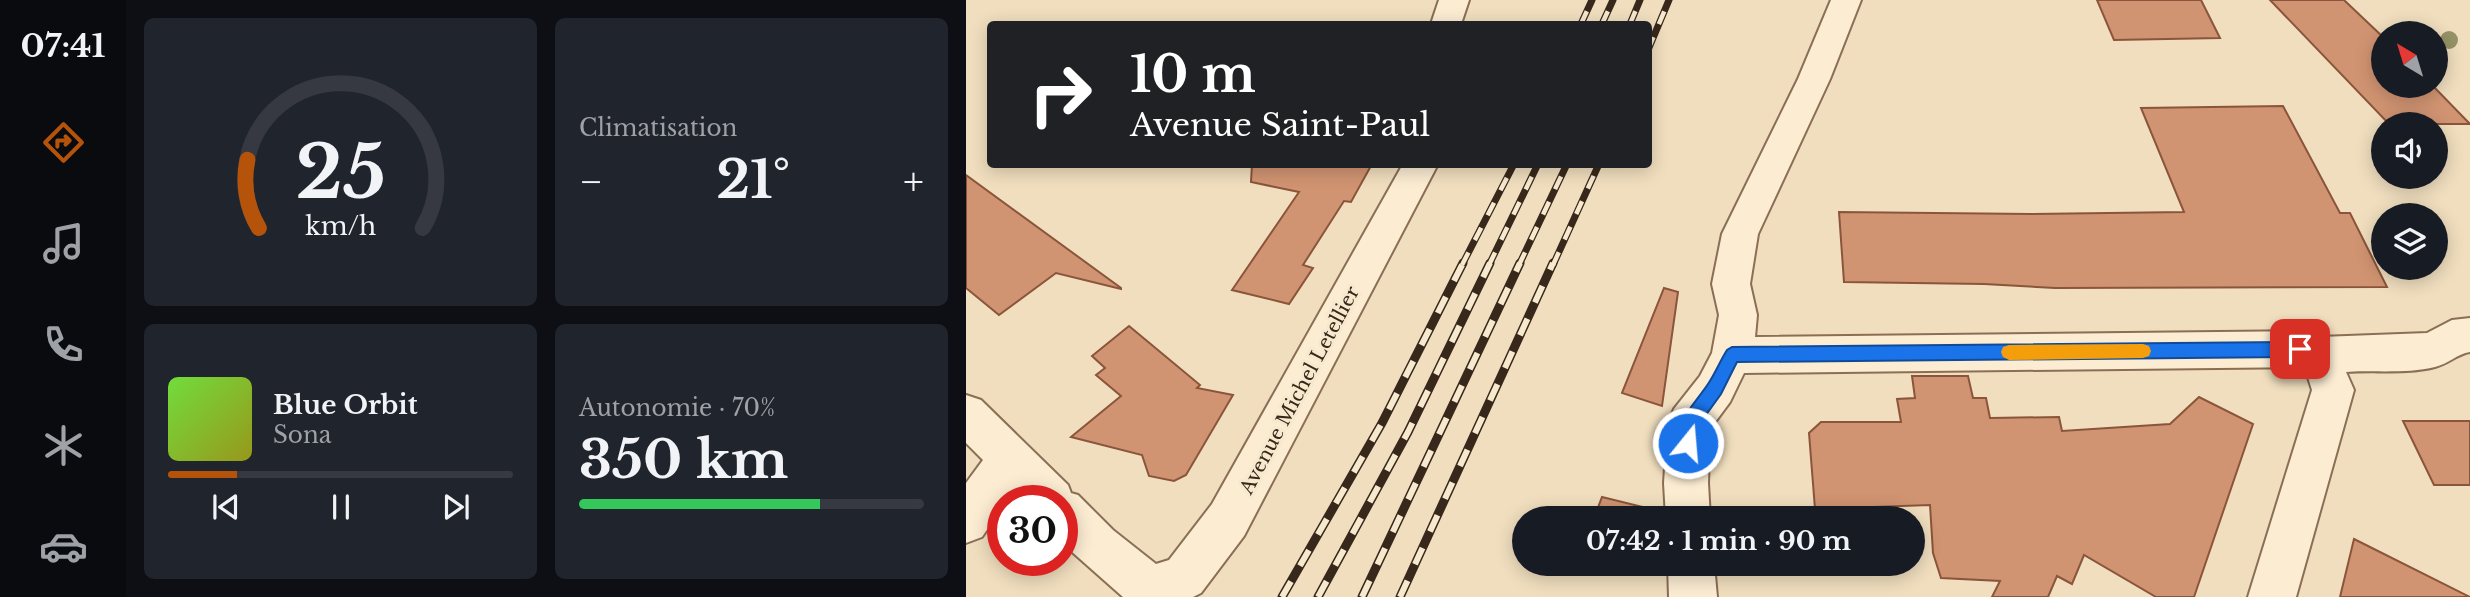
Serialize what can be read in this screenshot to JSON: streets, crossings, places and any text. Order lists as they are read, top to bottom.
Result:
{
  "streets": {
    "street": ["Avenue Michel Letellier"]
  },
  "north": "top left",
  "page": {
    "tabs": "07:41",
    "tile": [
      "Climatisation",
      ["Autonomie · 70%", "350 km"]
    ],
    "turn": ["10 m", "Avenue Saint-Paul"],
    "heat": ["−", "21°", "+"],
    "song": ["Blue Orbit", "Sona"],
    "limit": "30",
    "trip": "07:42 · 1 min · 90 m",
    "gauge": ["25", "km/h"]
  }
}
